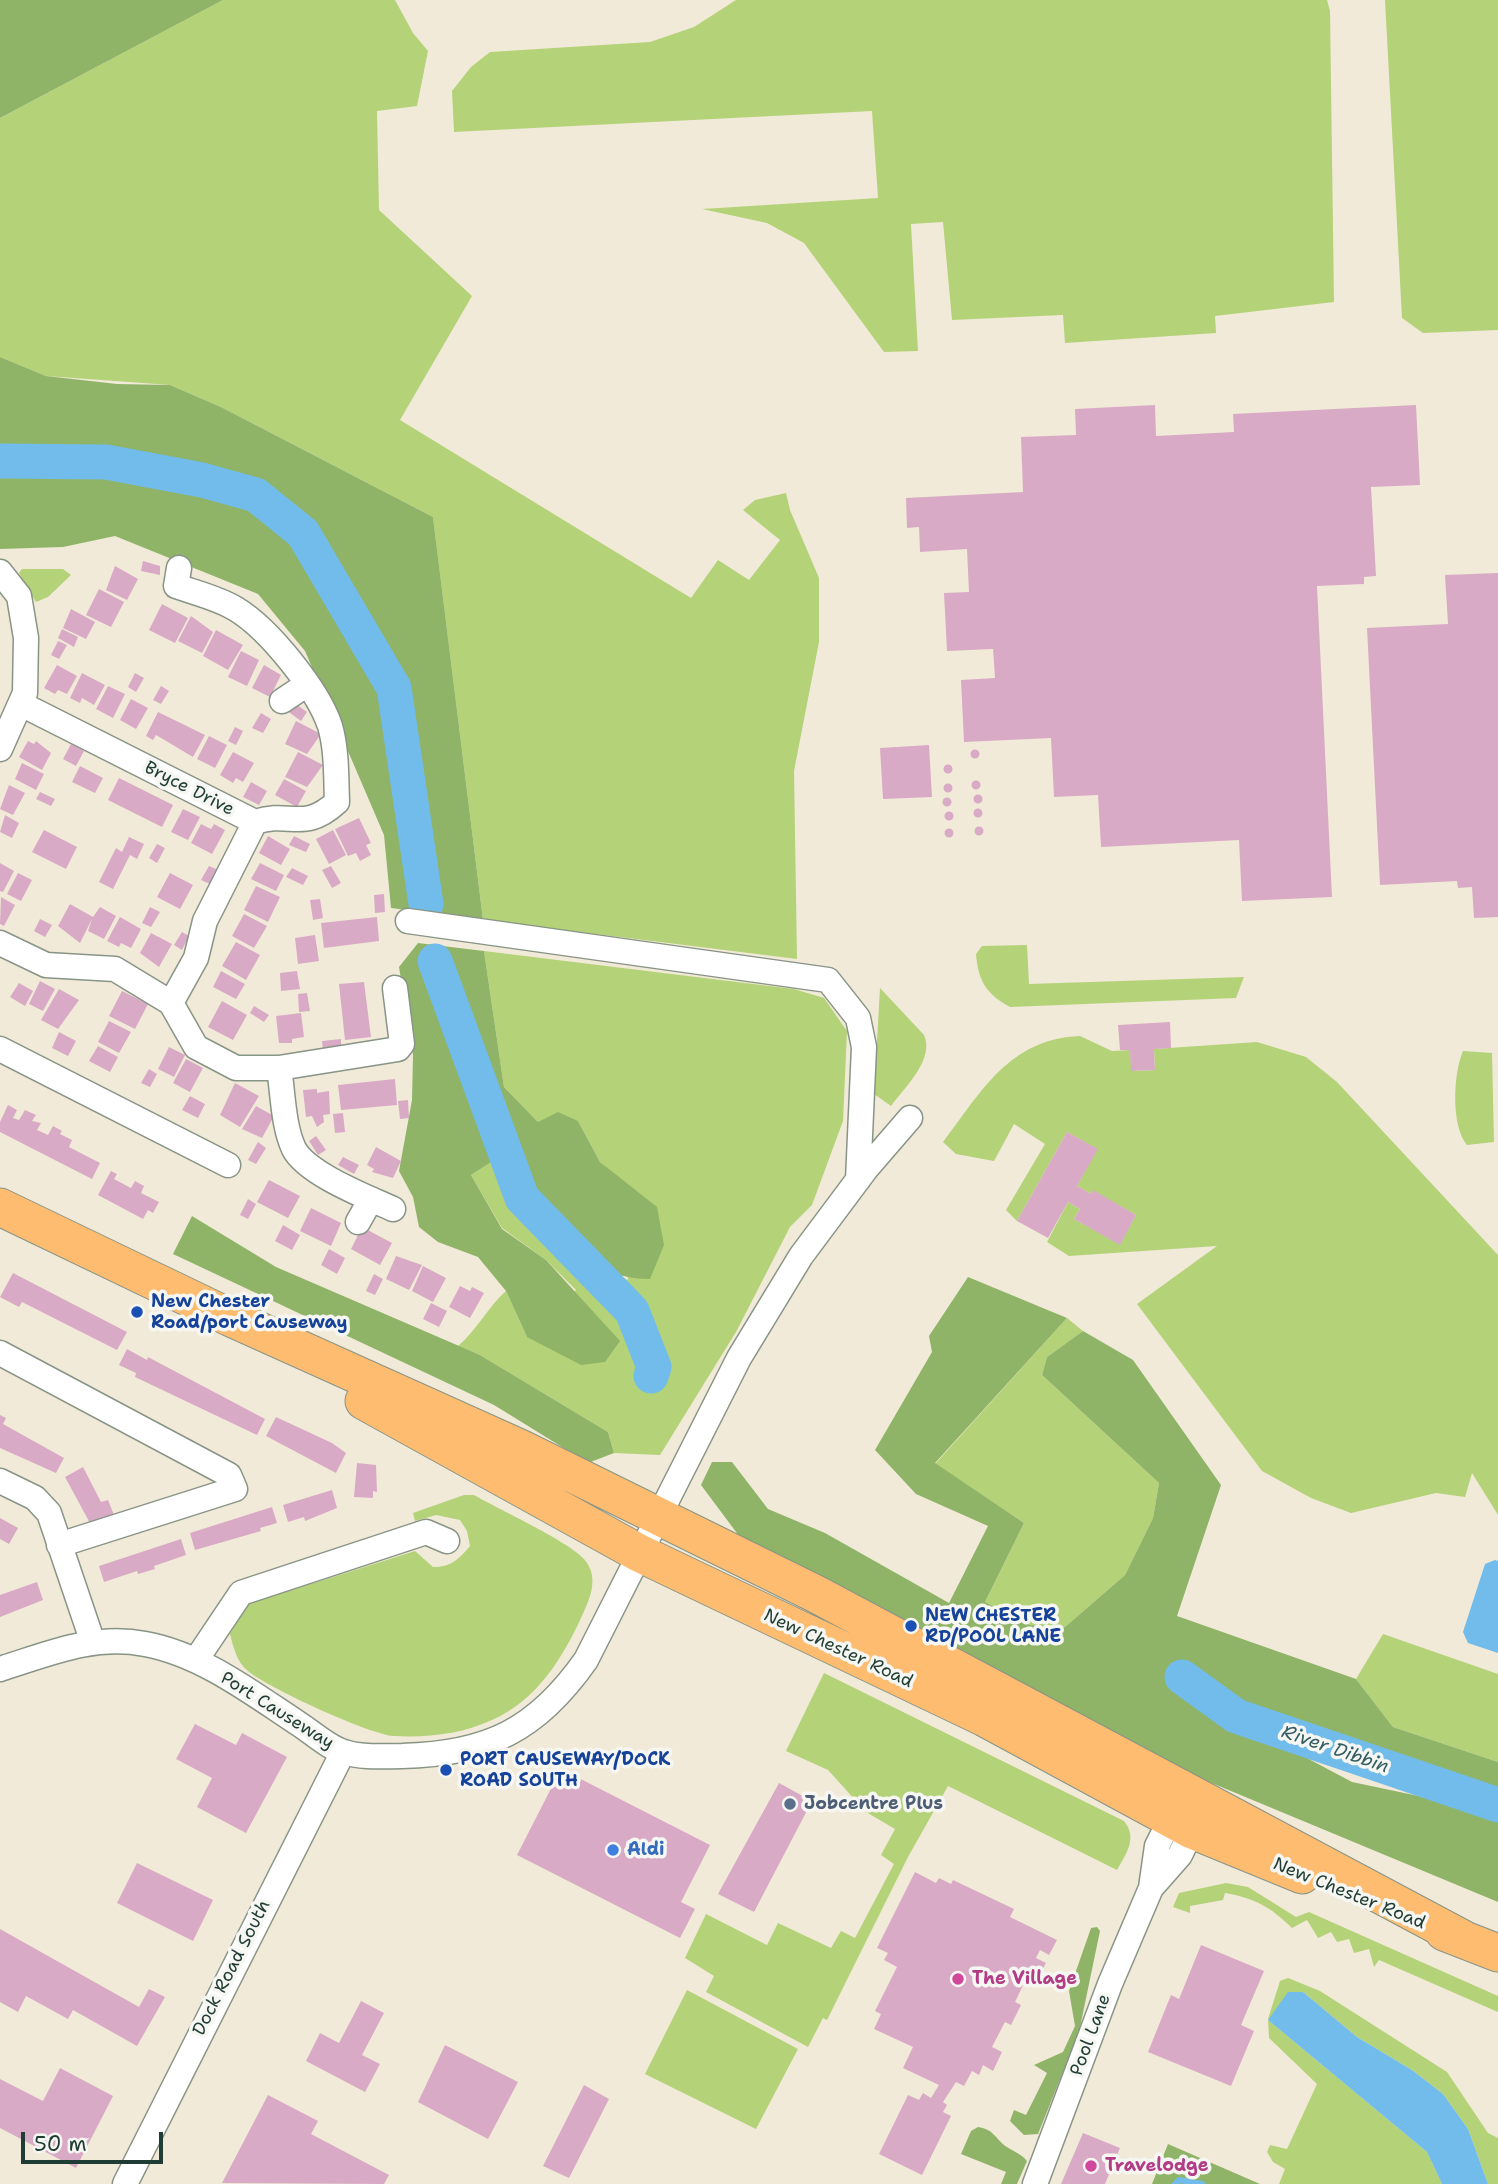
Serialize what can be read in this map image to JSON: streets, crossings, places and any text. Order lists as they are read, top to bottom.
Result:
{
  "streets": {
    "highway": ["New Chester Road"],
    "street": [
      "Bryce Drive",
      "Port Causeway",
      "Dock Road South",
      "Pool Lane"
    ]
  },
  "crossings": [
    ["New Chester Road", "Port Causeway"],
    ["New Chester Road", "Pool Lane"],
    ["Port Causeway", "Dock Road South"]
  ],
  "water": ["River Dibbin"],
  "places": [
    "New Chester Road/port Causeway",
    "NEW CHESTER RD/POOL LANE",
    "PORT CAUSEWAY/DOCK ROAD SOUTH",
    "Jobcentre Plus",
    "Aldi",
    "The Village",
    "Travelodge"
  ],
  "scale_bar": "50 m"
}
